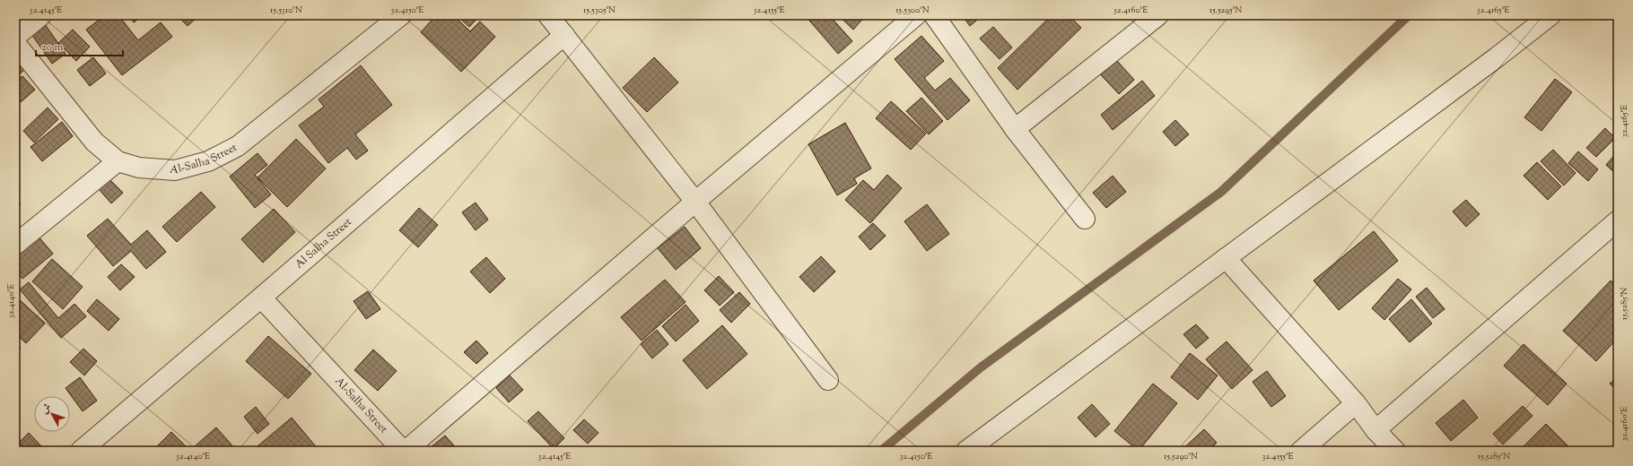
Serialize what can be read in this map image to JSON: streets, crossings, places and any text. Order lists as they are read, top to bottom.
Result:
{
  "streets": {
    "street": ["Al-Salha Street", "Al Salha Street"]
  },
  "crossings": [
    ["Al-Salha Street", "Al Salha Street"]
  ],
  "scale_bar": "20 m",
  "north": "top left",
  "coordinates": [
    "32.4145°E",
    "15.5310°N",
    "32.4150°E",
    "15.5305°N",
    "32.4155°E",
    "15.5300°N",
    "32.4160°E",
    "15.5295°N",
    "32.4165°E",
    "32.4140°E",
    "15.5285°N",
    "15.5290°N"
  ]
}
